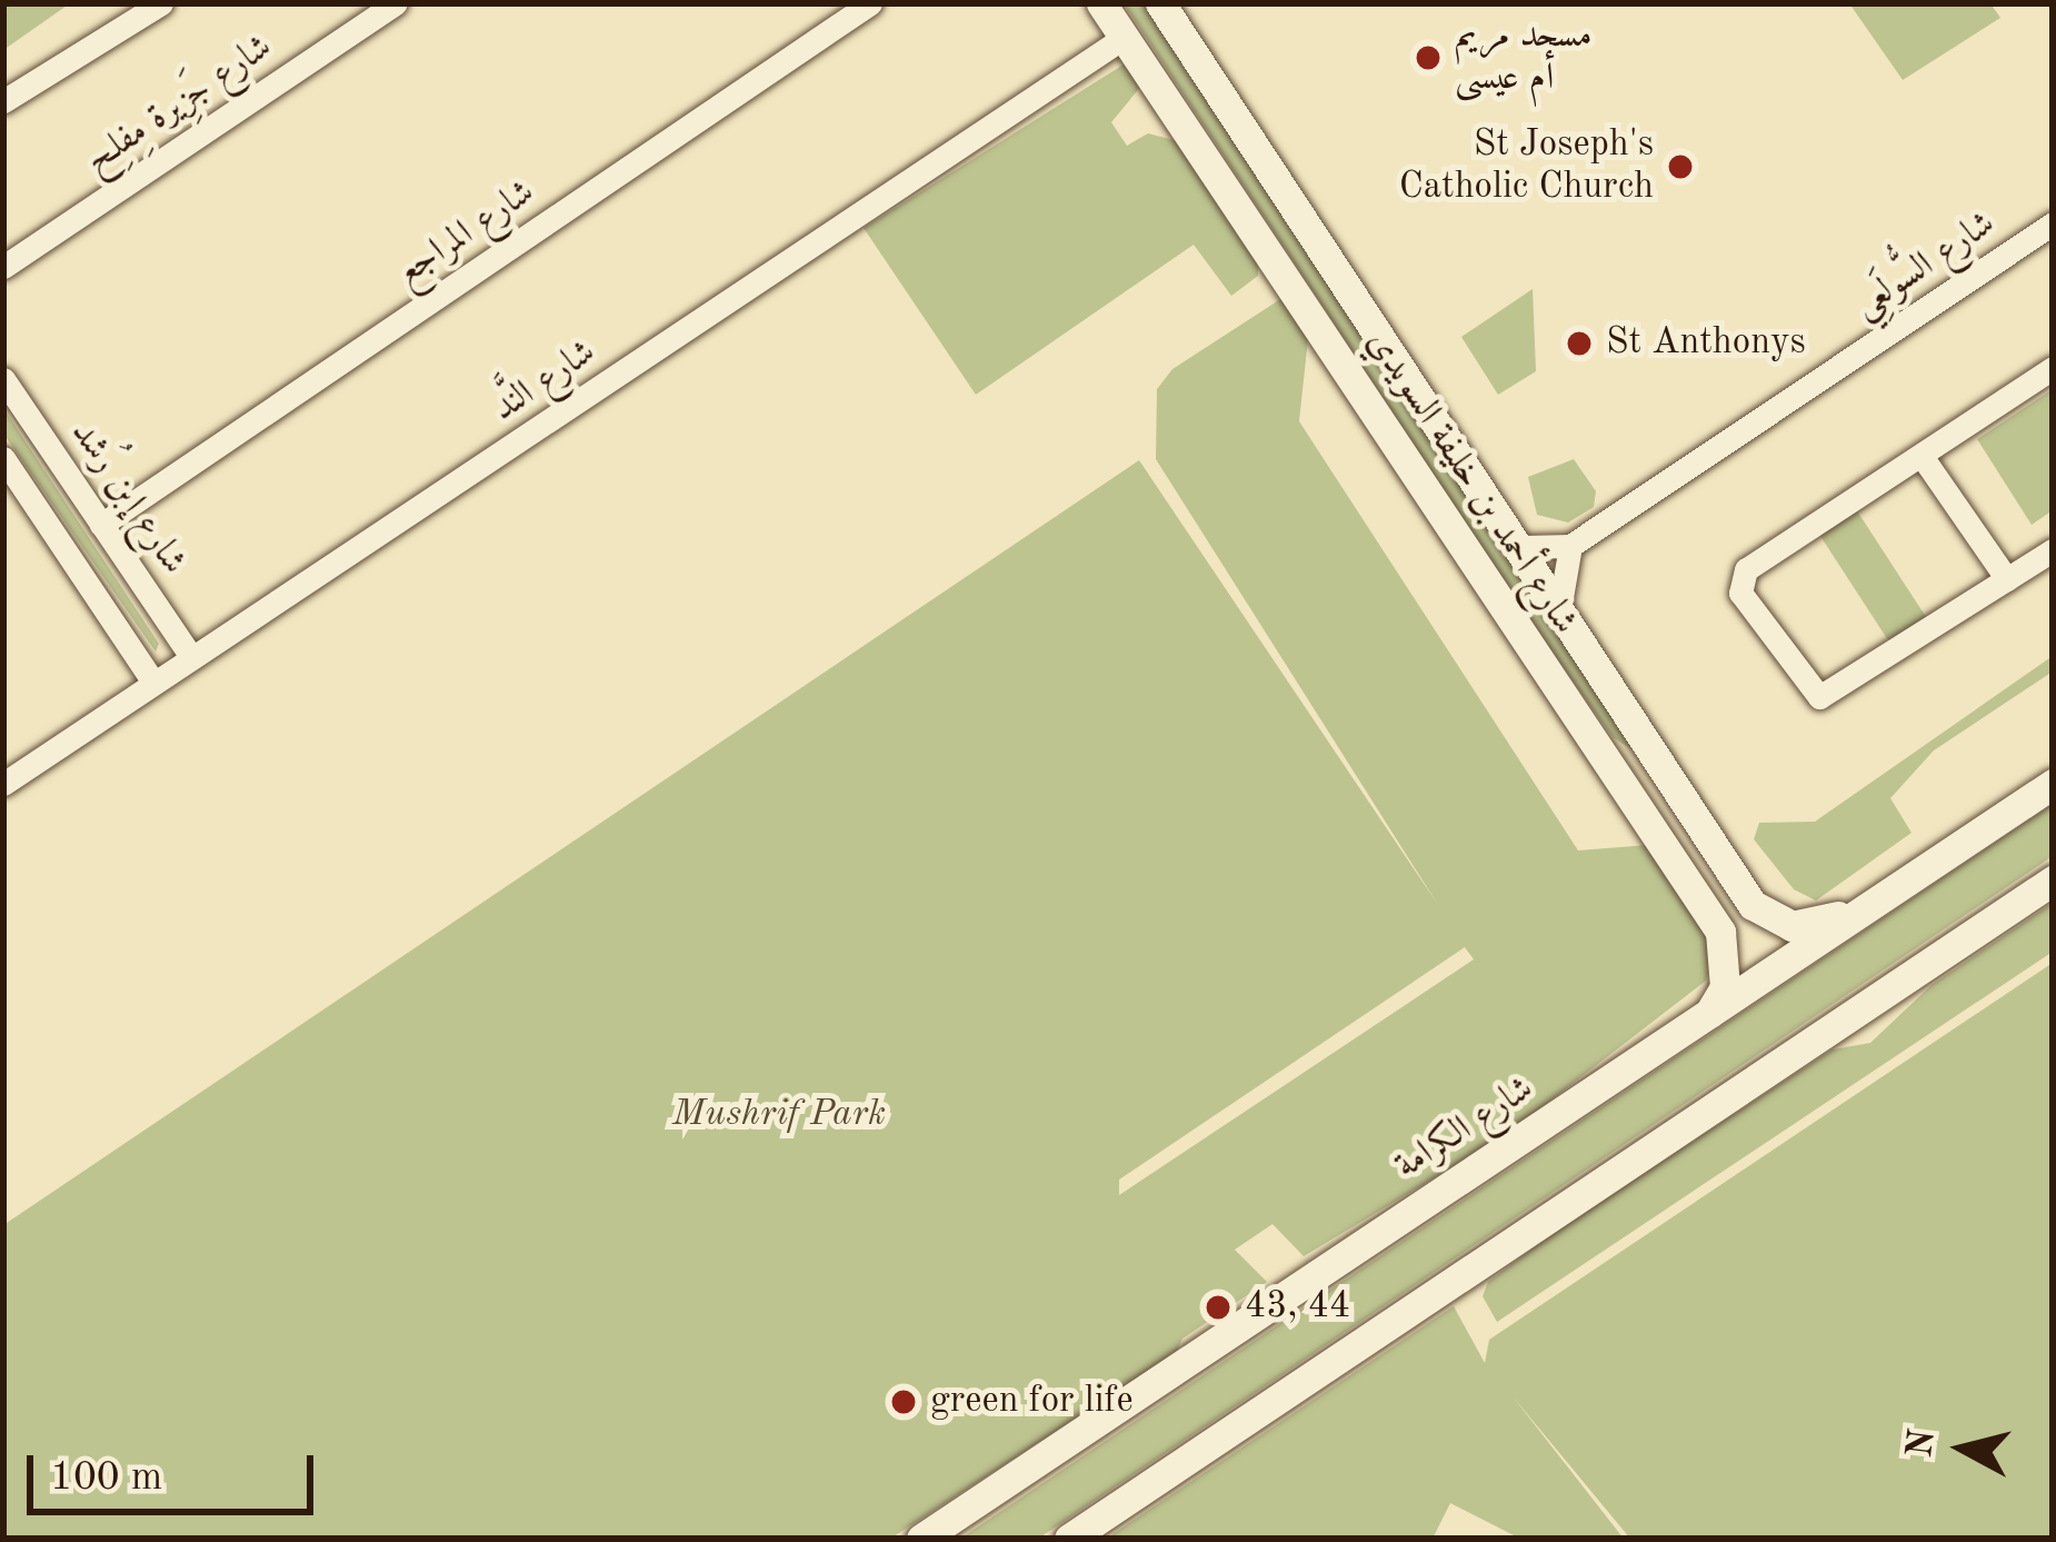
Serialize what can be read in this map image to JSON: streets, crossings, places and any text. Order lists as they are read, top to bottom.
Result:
{
  "streets": {
    "main road": ["شارع أحمد بن خليفة السويدي", "شارع الكرامة"],
    "street": [
      "شارع جَزِيرة مِفلِح",
      "شارع المراجع",
      "شارع السُّولَعِي",
      "شارع النَّد",
      "شارع إبن رُشد"
    ]
  },
  "crossings": [
    ["شارع المراجع", "شارع إبن رُشد"],
    ["شارع النَّد", "شارع أحمد بن خليفة السويدي"],
    ["شارع النَّد", "شارع إبن رُشد"],
    ["شارع أحمد بن خليفة السويدي", "شارع الكرامة"]
  ],
  "parks": ["Mushrif Park"],
  "places": [
    "مسجد مريم أم عيسى",
    "St Joseph's Catholic Church",
    "St Anthonys",
    "43, 44",
    "green for life"
  ],
  "scale_bar": "100 m",
  "north": "left"
}
